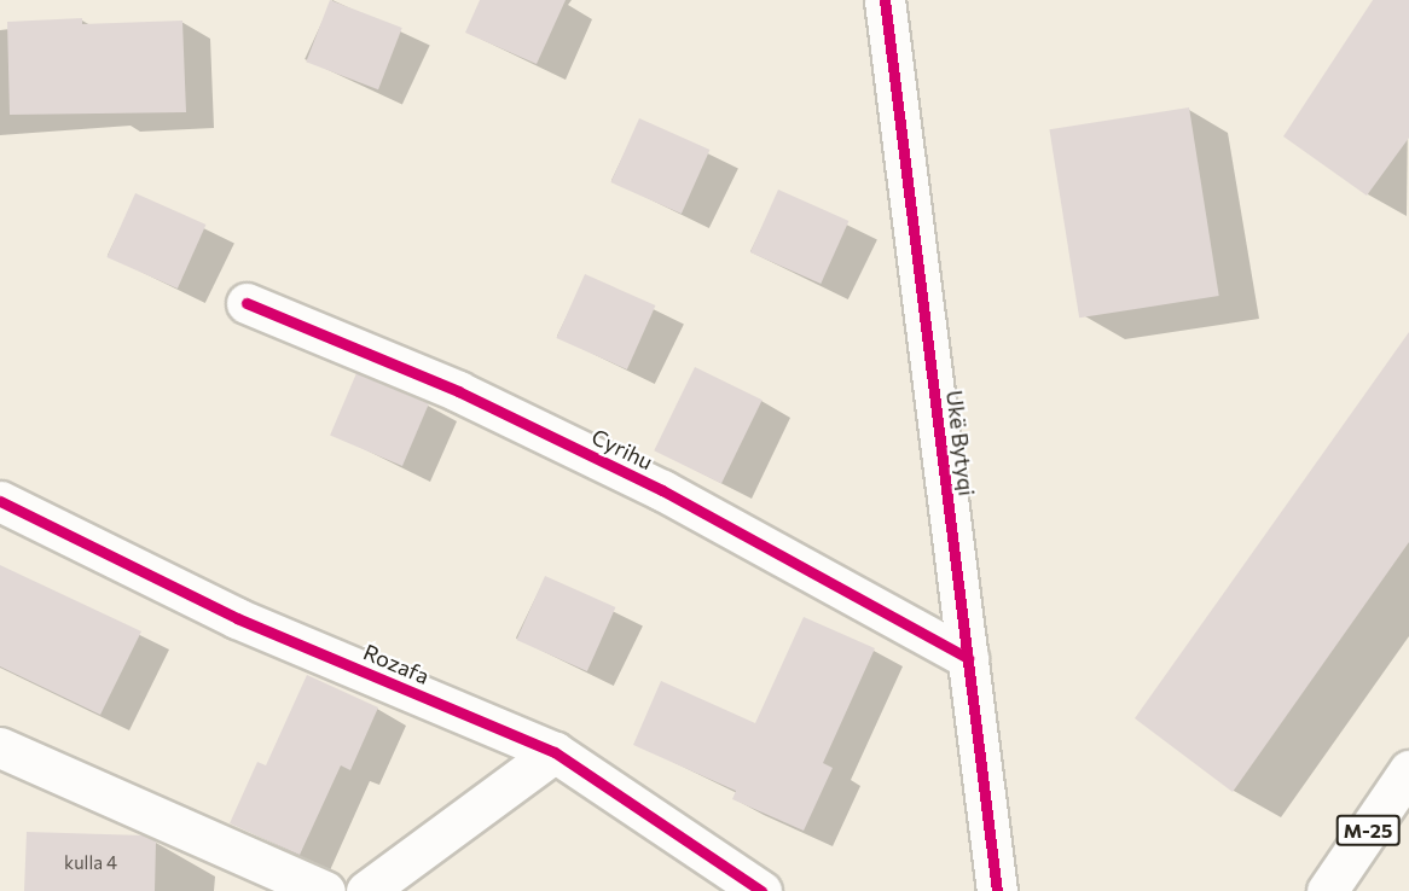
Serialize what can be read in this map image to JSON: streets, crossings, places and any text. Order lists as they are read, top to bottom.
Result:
{
  "streets": {
    "street": [
      "Ukë Bytyqi",
      "Cyrihu",
      "Rozafa",
      "M-25"
    ]
  },
  "crossings": [
    ["Ukë Bytyqi", "Cyrihu"]
  ],
  "house_numbers": ["kulla 4"]
}
